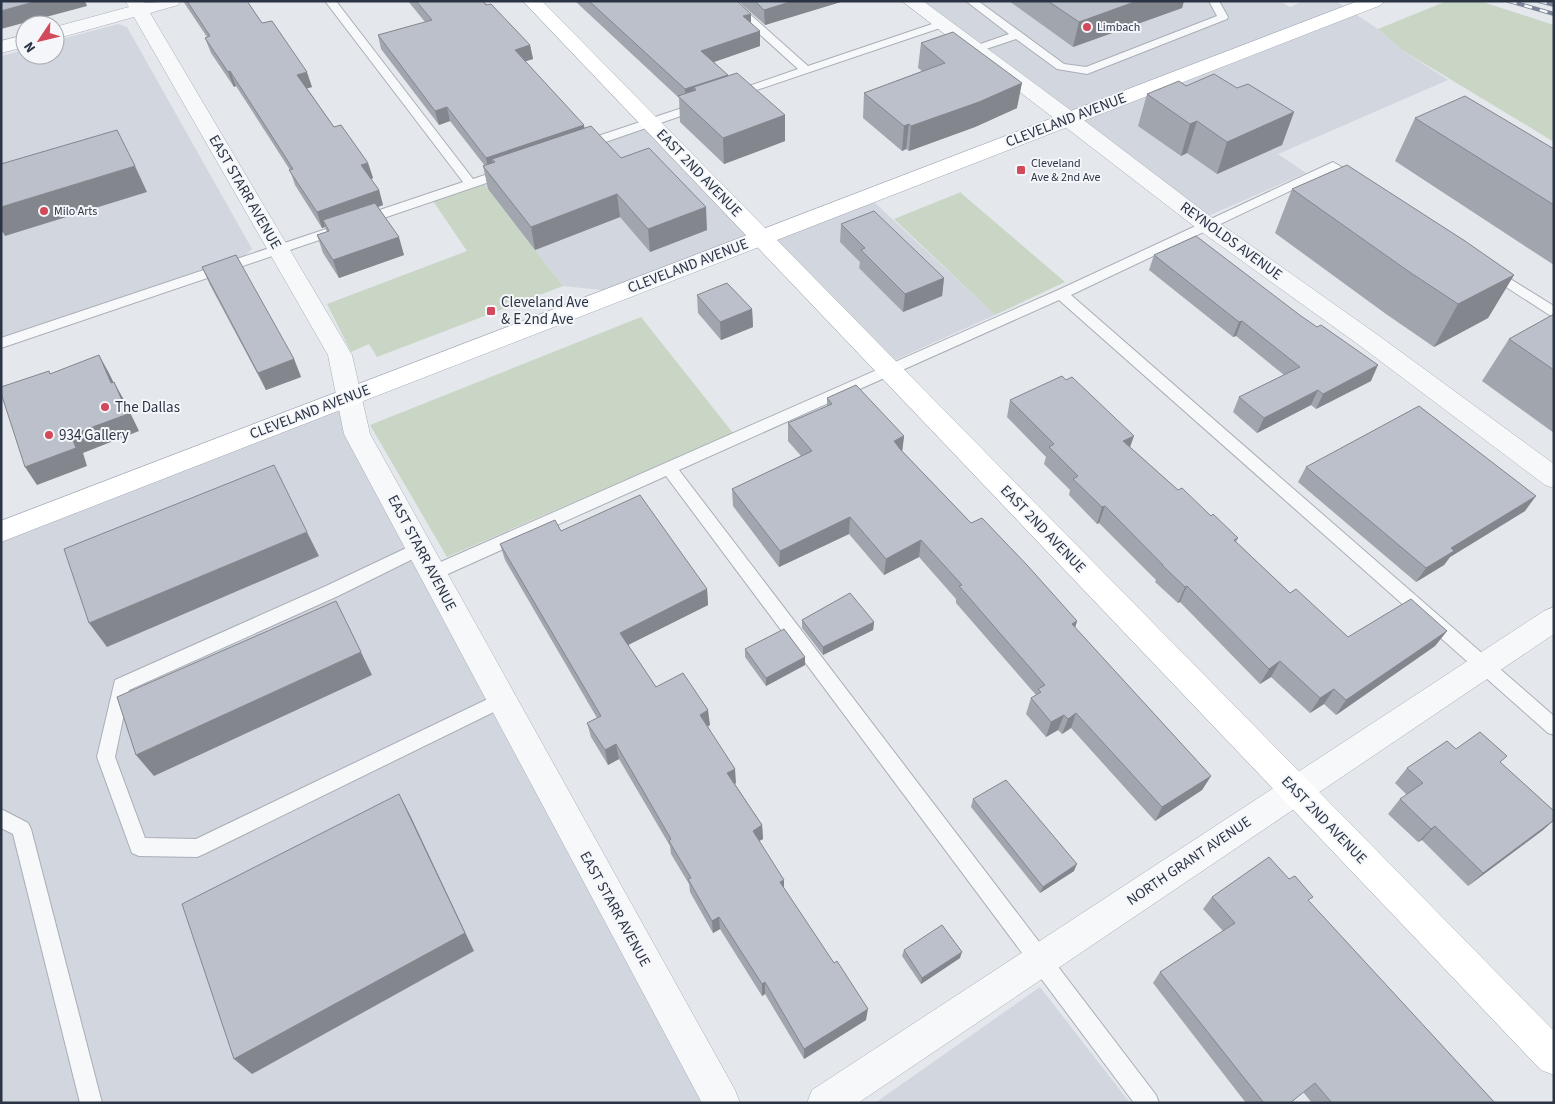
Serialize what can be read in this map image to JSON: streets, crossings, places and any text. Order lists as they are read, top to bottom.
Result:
{
  "streets": {
    "main road": ["CLEVELAND AVENUE", "EAST 2ND AVENUE"],
    "street": ["EAST STARR AVENUE", "REYNOLDS AVENUE", "NORTH GRANT AVENUE"]
  },
  "crossings": [
    ["CLEVELAND AVENUE", "EAST 2ND AVENUE"],
    ["CLEVELAND AVENUE", "EAST STARR AVENUE"],
    ["CLEVELAND AVENUE", "REYNOLDS AVENUE"],
    ["EAST 2ND AVENUE", "NORTH GRANT AVENUE"]
  ],
  "places": {
    "other": [
      "Limbach",
      "Milo Arts",
      "The Dallas",
      "934 Gallery"
    ],
    "transit": ["Cleveland Ave & 2nd Ave", "Cleveland Ave & E 2nd Ave"]
  },
  "north": "bottom left"
}
